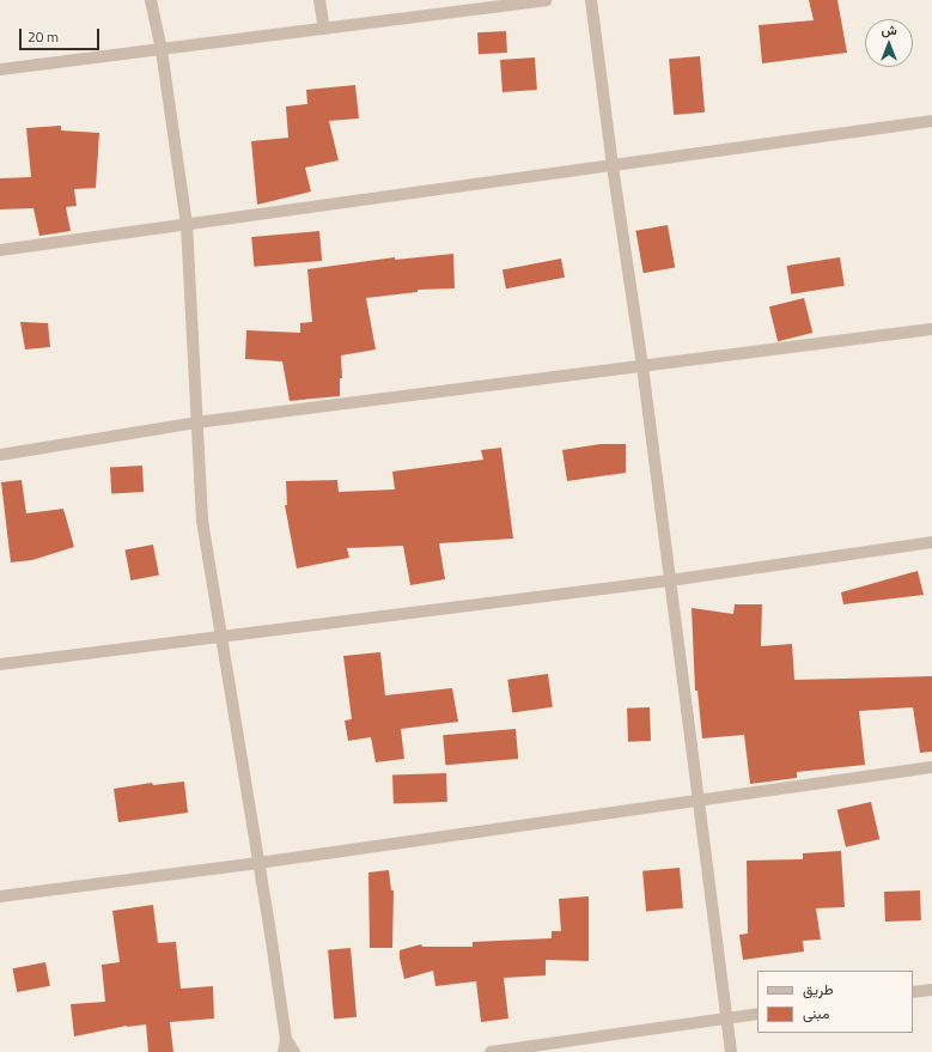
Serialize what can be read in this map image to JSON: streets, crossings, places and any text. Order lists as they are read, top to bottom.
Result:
{
  "legend": ["طريق", "مبنى"],
  "scale_bar": "20 m",
  "north": "top"
}
